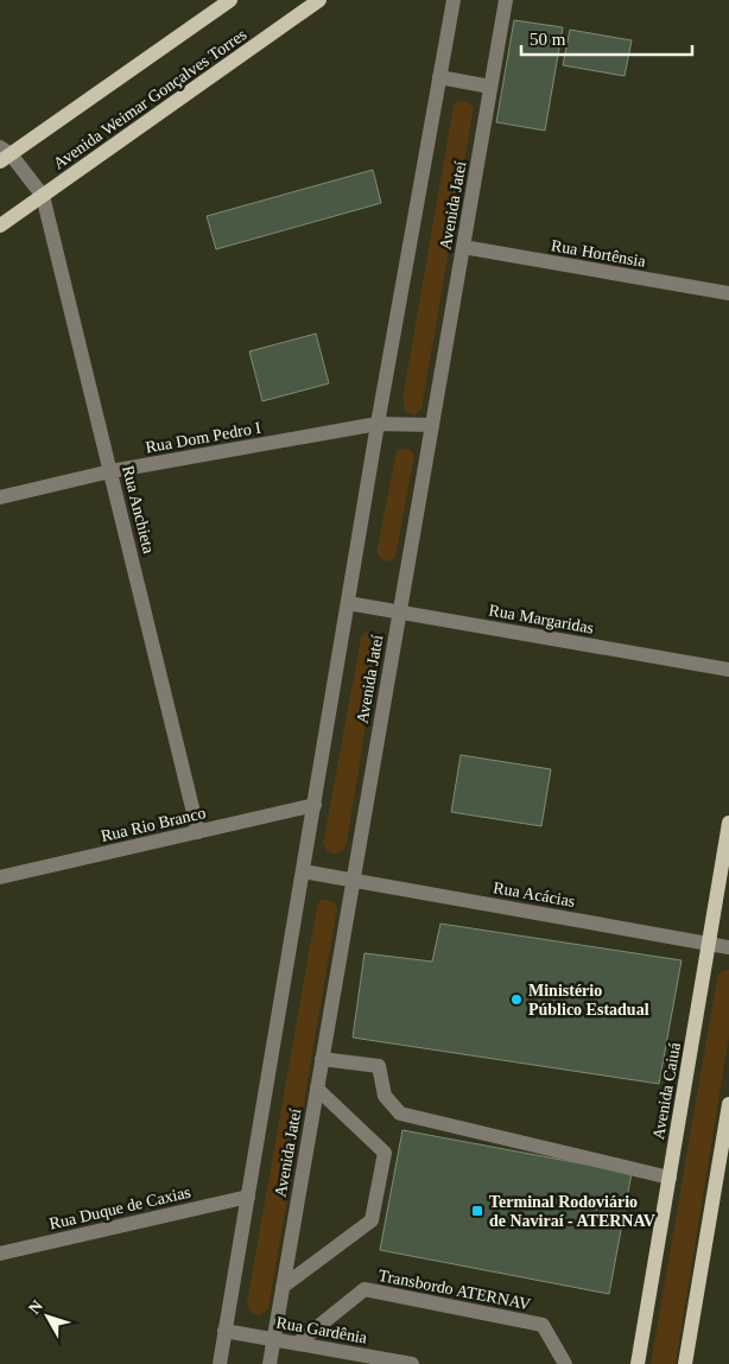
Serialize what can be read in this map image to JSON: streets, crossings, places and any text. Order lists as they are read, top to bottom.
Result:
{
  "streets": {
    "main road": ["Avenida Weimar Gonçalves Torres", "Avenida Caiuá"],
    "street": [
      "Avenida Jateí",
      "Rua Hortênsia",
      "Rua Dom Pedro I",
      "Rua Anchieta",
      "Rua Margaridas",
      "Rua Rio Branco",
      "Rua Acácias",
      "Rua Duque de Caxias",
      "Transbordo ATERNAV",
      "Rua Gardênia"
    ]
  },
  "crossings": [
    ["Avenida Weimar Gonçalves Torres", "Rua Anchieta"],
    ["Avenida Jateí", "Rua Hortênsia"],
    ["Avenida Jateí", "Rua Dom Pedro I"],
    ["Avenida Jateí", "Rua Margaridas"],
    ["Avenida Jateí", "Rua Rio Branco"],
    ["Avenida Jateí", "Rua Acácias"],
    ["Avenida Jateí", "Rua Duque de Caxias"],
    ["Avenida Jateí", "Rua Gardênia"],
    ["Rua Dom Pedro I", "Rua Anchieta"],
    ["Rua Anchieta", "Rua Rio Branco"],
    ["Rua Acácias", "Avenida Caiuá"],
    ["Transbordo ATERNAV", "Rua Gardênia"]
  ],
  "places": {
    "other": ["Ministério Público Estadual"],
    "transit": ["Terminal Rodoviário de Naviraí - ATERNAV"]
  },
  "scale_bar": "50 m",
  "north": "top left"
}
